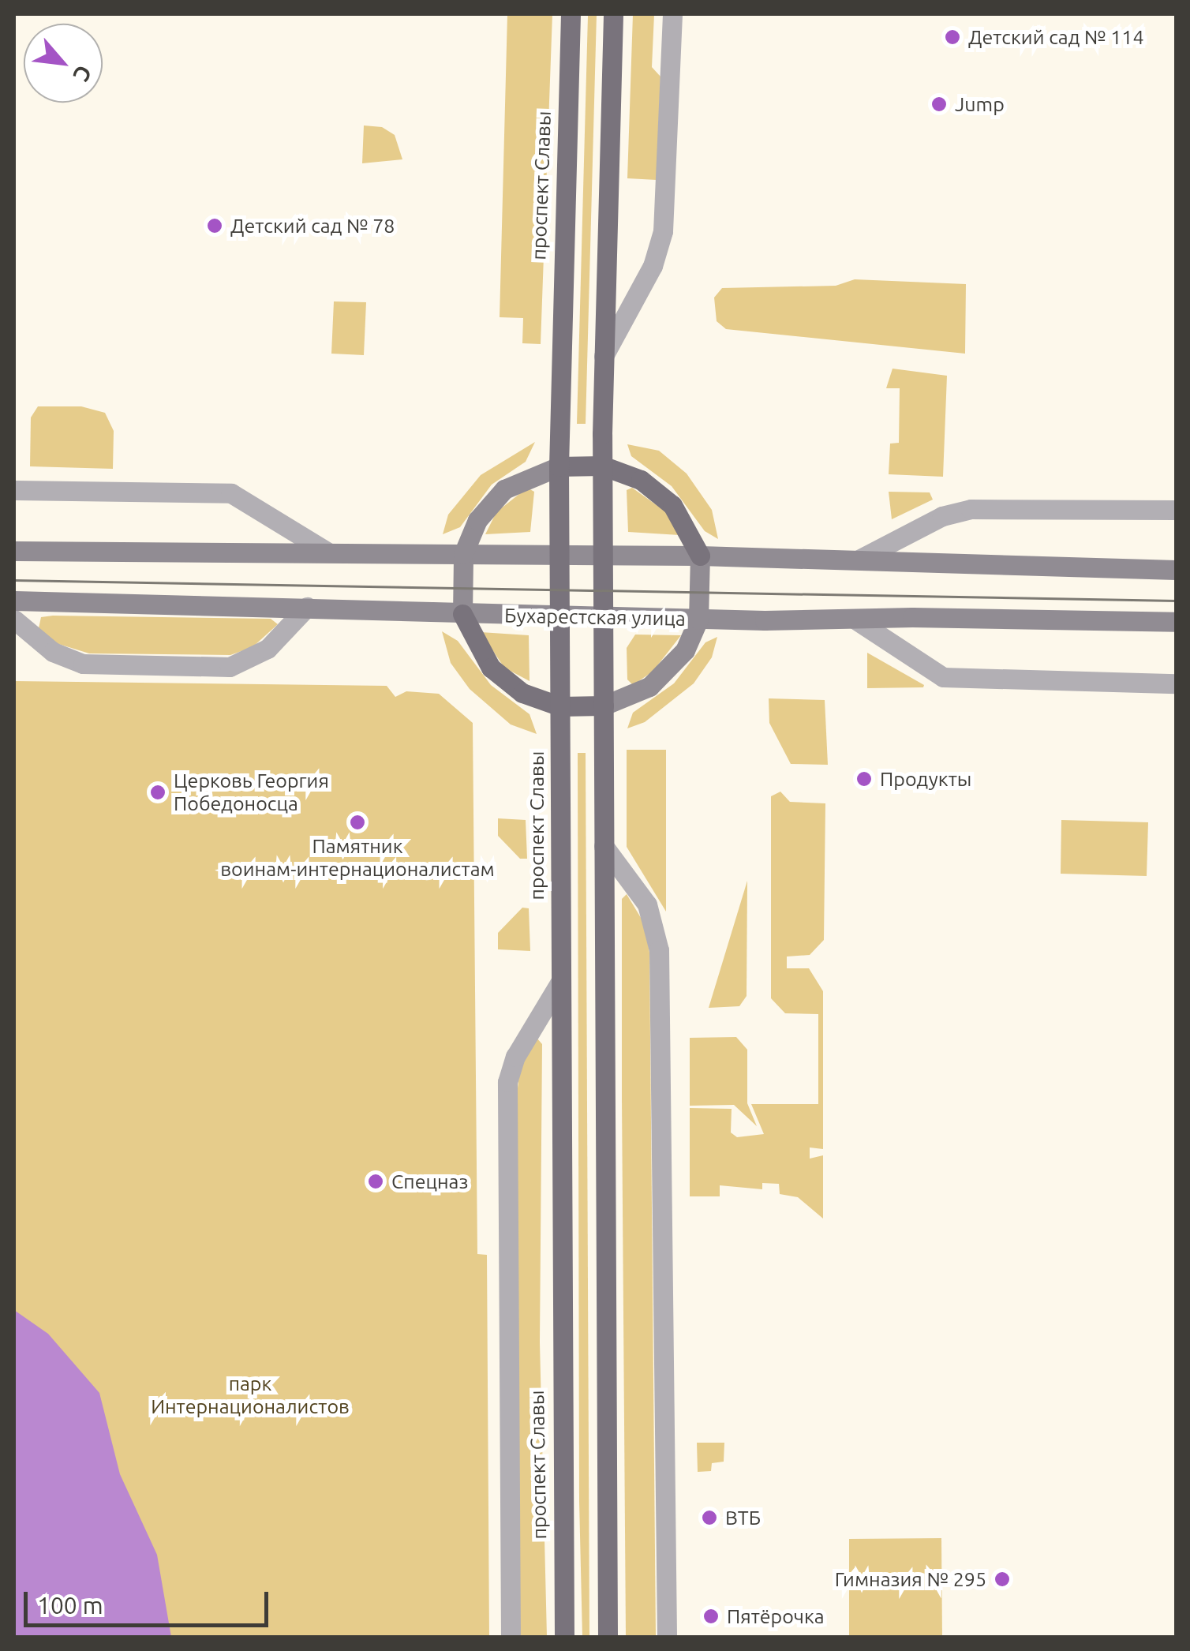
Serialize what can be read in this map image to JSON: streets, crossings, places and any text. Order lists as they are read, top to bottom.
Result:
{
  "streets": {
    "main road": ["проспект Славы", "Бухарестская улица"]
  },
  "crossings": [
    ["проспект Славы", "Бухарестская улица"]
  ],
  "parks": ["парк Интернационалистов"],
  "places": [
    "Детский сад № 114",
    "Jump",
    "Детский сад № 78",
    "Продукты",
    "Церковь Георгия Победоносца",
    "Памятник воинам-интернационалистам",
    "Спецназ",
    "ВТБ",
    "Гимназия № 295",
    "Пятёрочка"
  ],
  "scale_bar": "100 m",
  "north": "bottom right"
}
